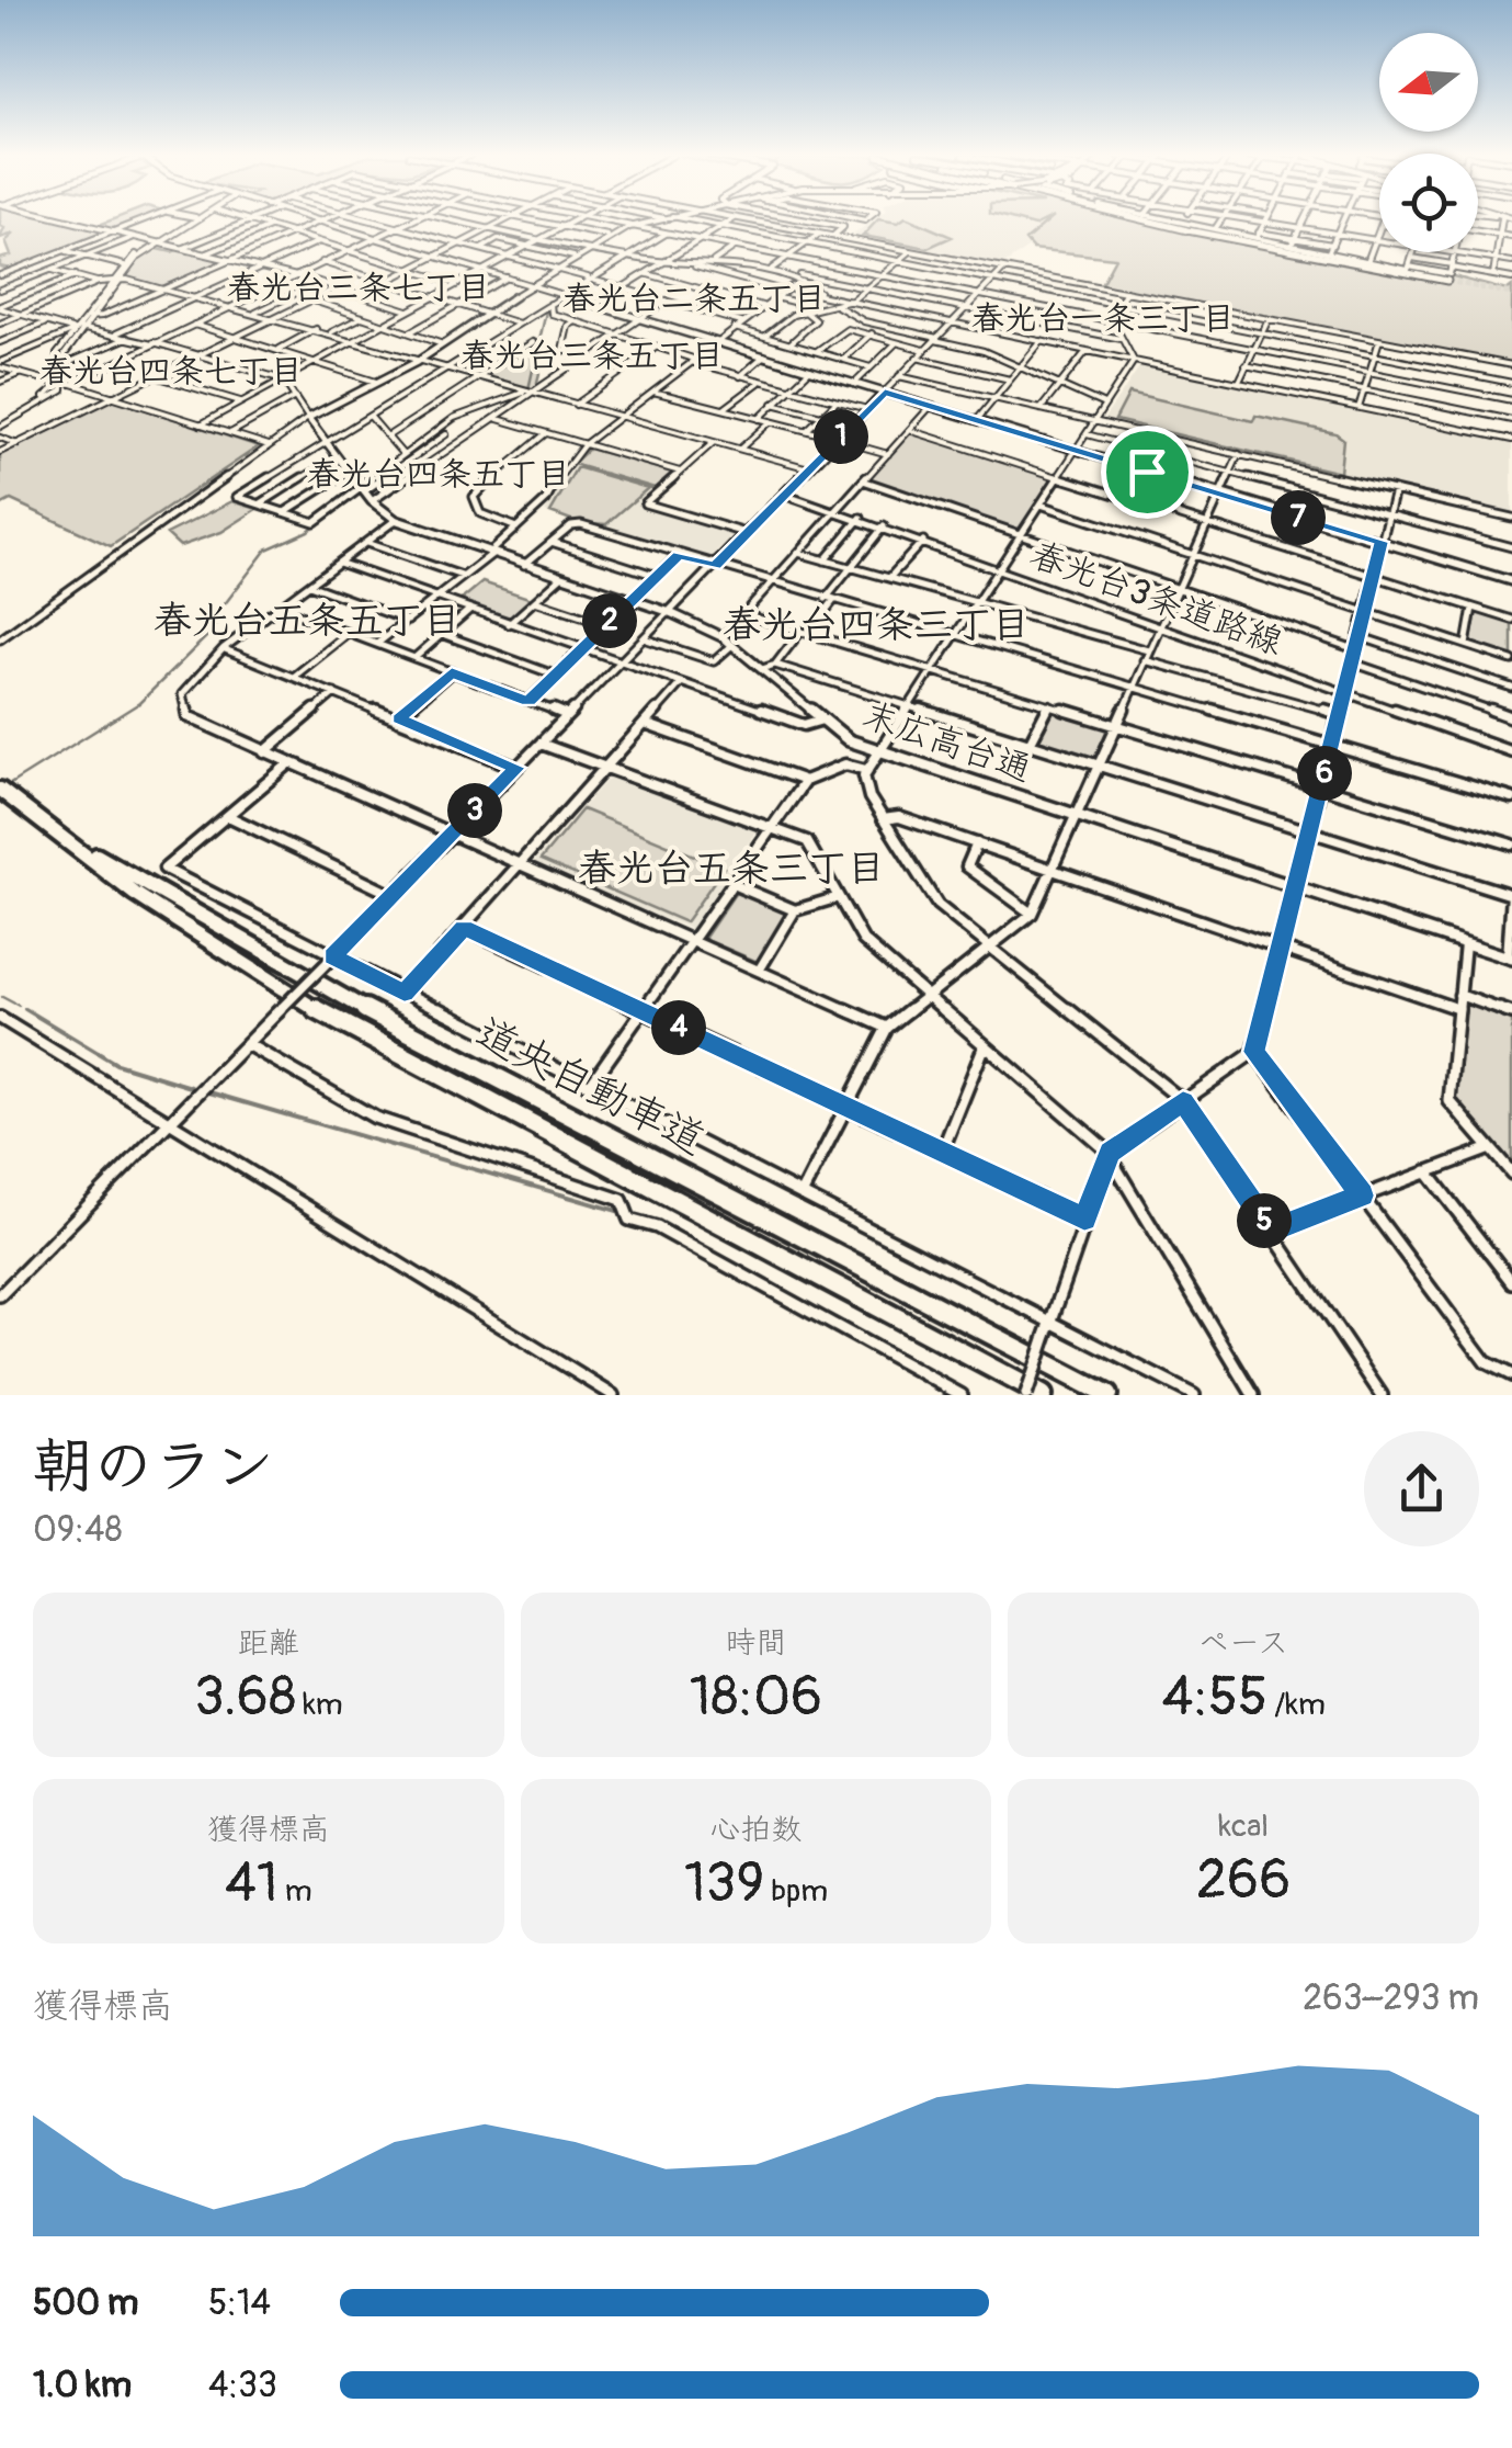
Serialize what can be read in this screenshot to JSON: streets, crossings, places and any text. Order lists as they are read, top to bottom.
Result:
{
  "streets": {
    "highway": ["道央自動車道"],
    "street": ["春光台3条道路線", "末広高台通"]
  },
  "districts": [
    "春光台三条七丁目",
    "春光台二条五丁目",
    "春光台一条三丁目",
    "春光台三条五丁目",
    "春光台四条七丁目",
    "春光台四条五丁目",
    "春光台五条五丁目",
    "春光台四条三丁目",
    "春光台五条三丁目"
  ],
  "north": "left",
  "page": {
    "pins": [
      "1",
      "7",
      "2",
      "6",
      "3",
      "4",
      "5"
    ],
    "heading": ["朝のラン", "09:48"],
    "stats": [
      ["距離", "3.68 km"],
      ["時間", "18:06"],
      ["ペース", "4:55 /km"],
      ["獲得標高", "41 m"],
      ["心拍数", "139 bpm"],
      ["kcal", "266"]
    ],
    "chart": ["獲得標高", "263–293 m"],
    "list": [
      {
        "name": "500 m",
        "note": "5:14"
      },
      {
        "name": "1.0 km",
        "note": "4:33"
      }
    ]
  }
}
